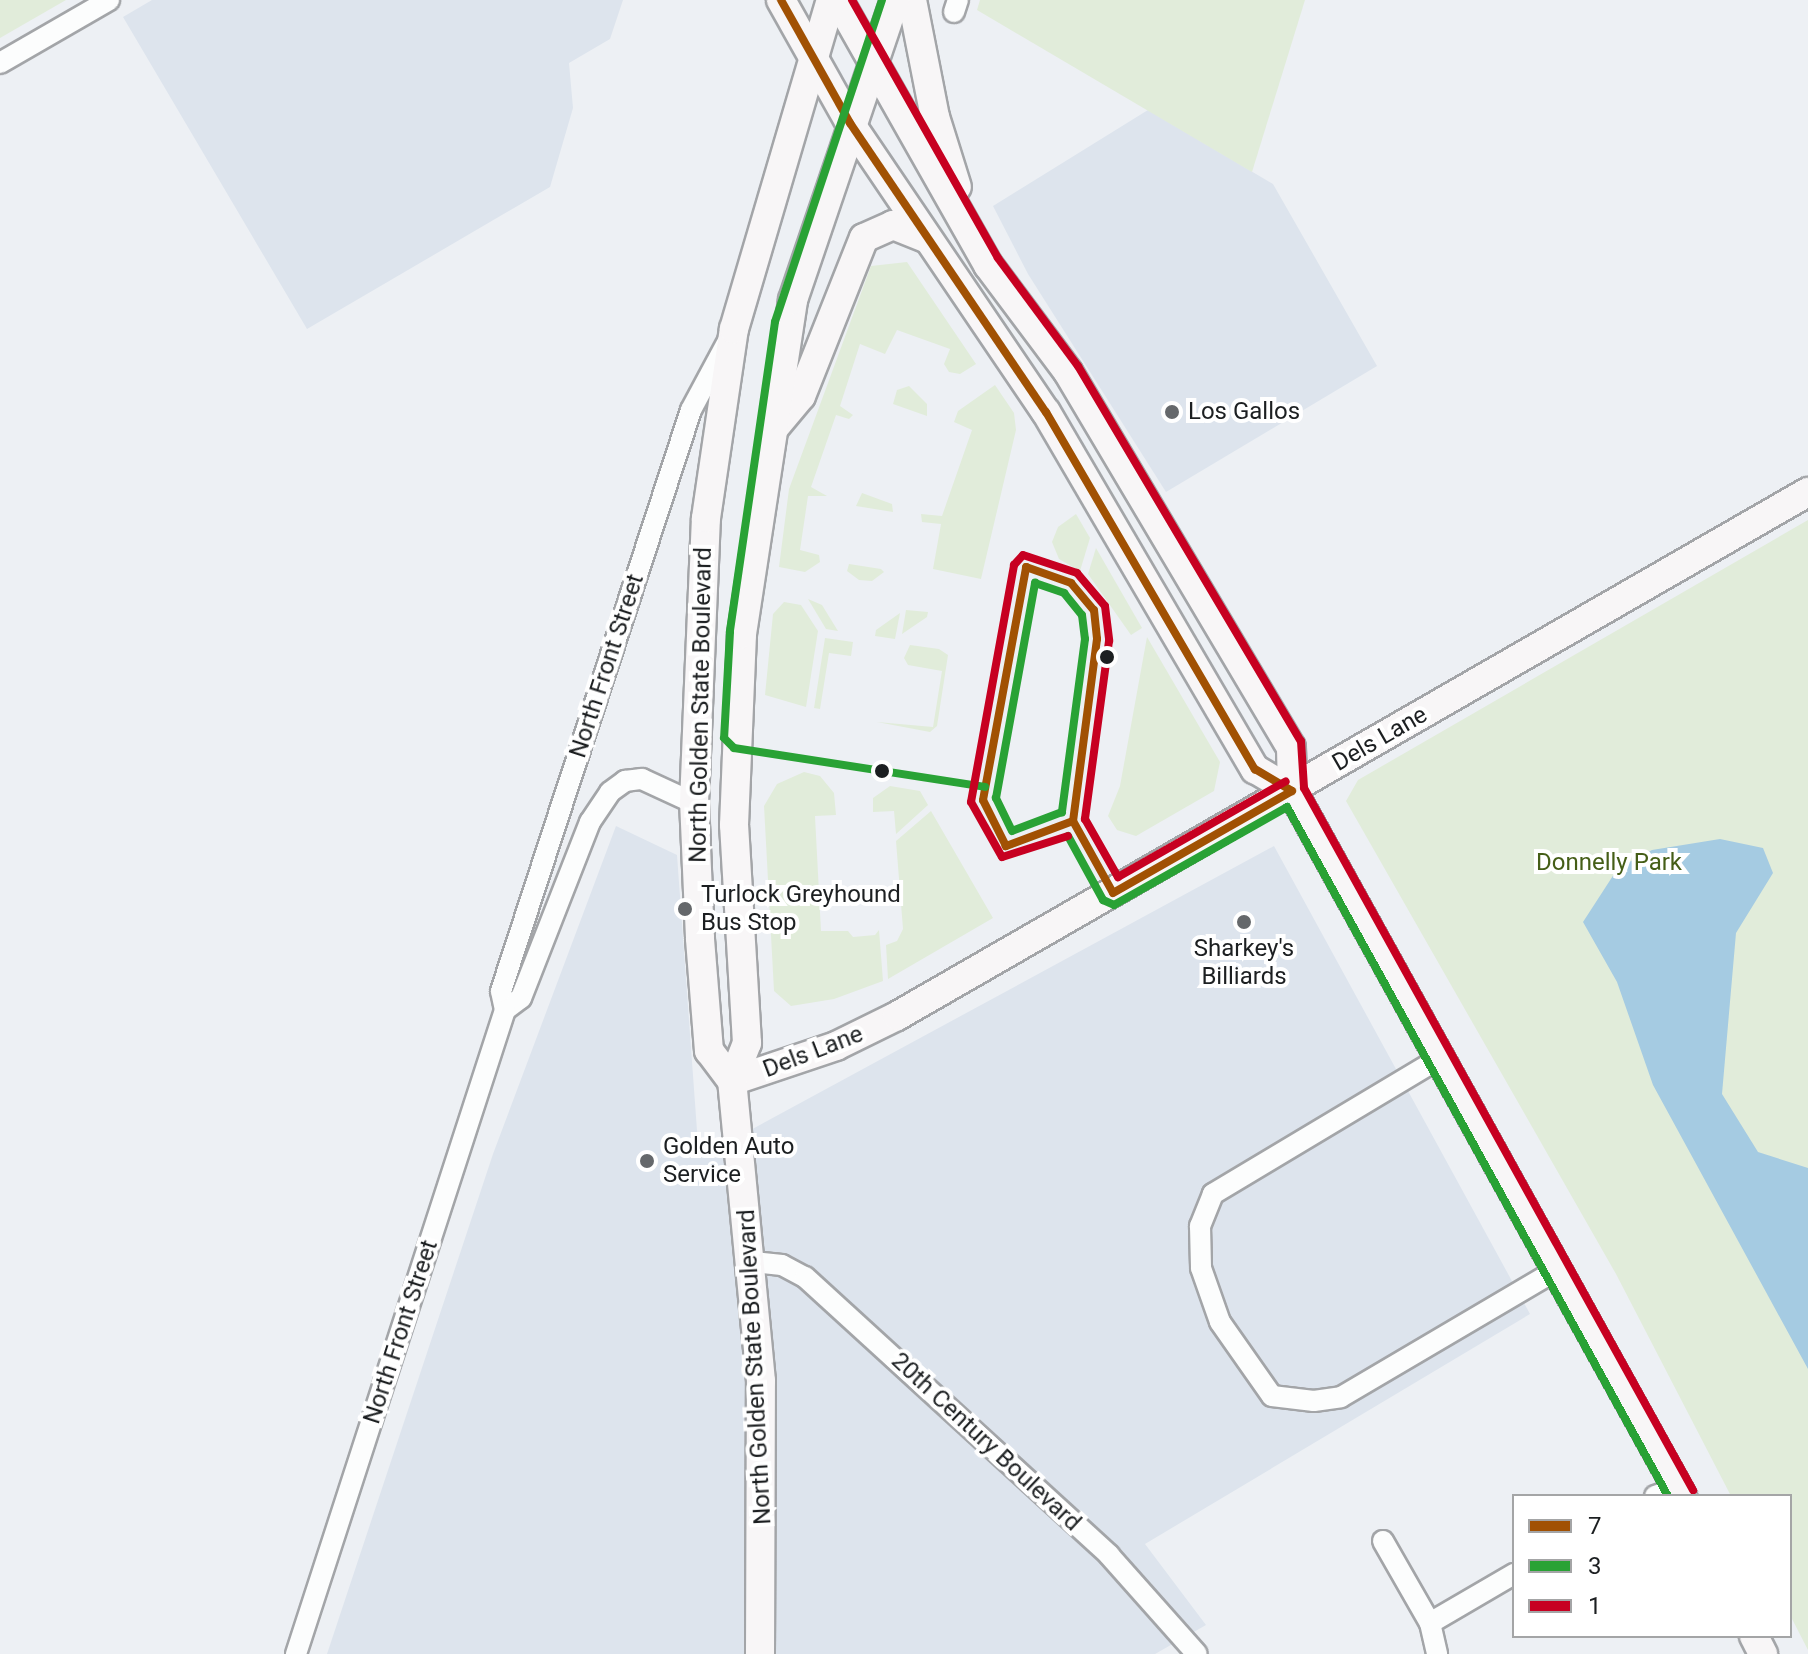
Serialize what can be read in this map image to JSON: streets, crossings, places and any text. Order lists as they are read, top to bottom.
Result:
{
  "streets": {
    "street": [
      "North Front Street",
      "North Golden State Boulevard",
      "Dels Lane",
      "20th Century Boulevard"
    ]
  },
  "crossings": [
    ["North Front Street", "North Golden State Boulevard"],
    ["North Golden State Boulevard", "Dels Lane"],
    ["North Golden State Boulevard", "20th Century Boulevard"]
  ],
  "parks": ["Donnelly Park"],
  "places": [
    "Los Gallos",
    "Turlock Greyhound Bus Stop",
    "Sharkey's Billiards",
    "Golden Auto Service"
  ],
  "lines": ["transit line 7", "transit line 3", "transit line 1"],
  "legend": ["7", "3", "1"]
}
